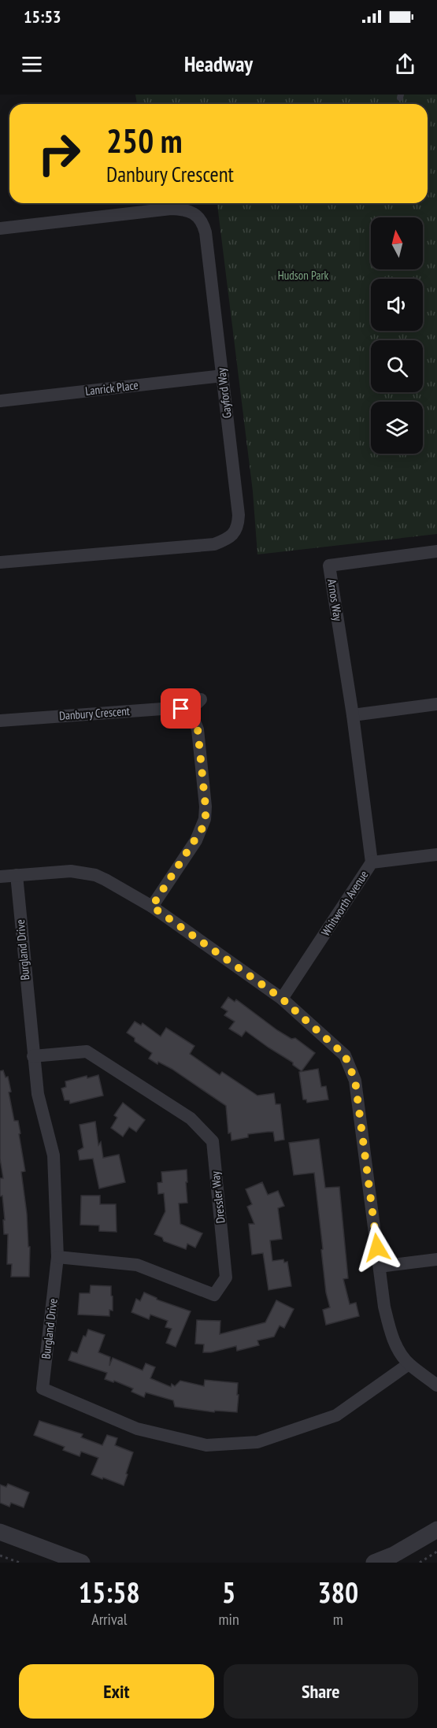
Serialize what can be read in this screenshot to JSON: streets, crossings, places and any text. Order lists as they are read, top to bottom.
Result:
{
  "streets": {
    "street": [
      "Lanrick Place",
      "Gayford Way",
      "Arnos Way",
      "Danbury Crescent",
      "Whitworth Avenue",
      "Burgland Drive",
      "Dressler Way"
    ]
  },
  "crossings": [
    ["Lanrick Place", "Gayford Way"],
    ["Arnos Way", "Whitworth Avenue"],
    ["Burgland Drive", "Dressler Way"]
  ],
  "parks": ["Hudson Park"],
  "north": "top",
  "page": {
    "status": "15:53",
    "header": "Headway",
    "turn": ["250 m", "Danbury Crescent"],
    "eta": [
      "15:58",
      "Arrival",
      "5",
      "min",
      "380",
      "m"
    ],
    "buttons": ["Exit", "Share"]
  }
}
